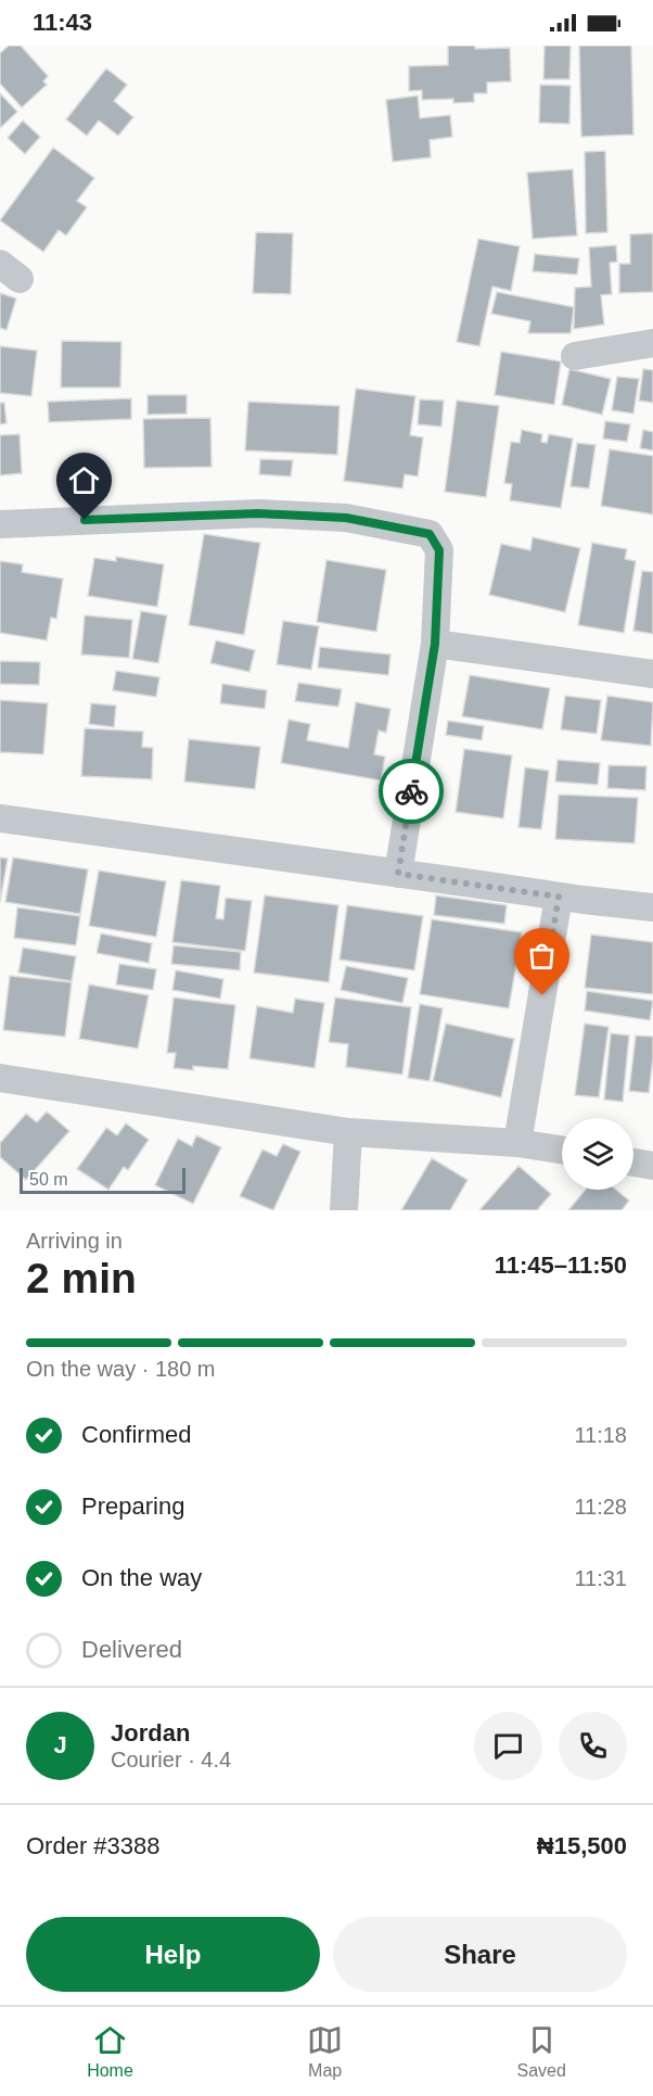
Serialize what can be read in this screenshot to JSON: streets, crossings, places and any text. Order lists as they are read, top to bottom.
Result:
{
  "scale_bar": "50 m",
  "page": {
    "status": "11:43",
    "scale": "50 m",
    "heading": ["2 min", "Arriving in", "11:45–11:50"],
    "panel": [
      "Jordan",
      "Courier · 4.4",
      "Order #3388",
      "₦15,500"
    ],
    "bar": "On the way · 180 m",
    "list": [
      ["Confirmed", "11:18"],
      ["Preparing", "11:28"],
      ["On the way", "11:31"],
      "Delivered"
    ],
    "round": "J",
    "buttons": ["Help", "Share"],
    "tabs": ["Home", "Map", "Saved"]
  }
}
